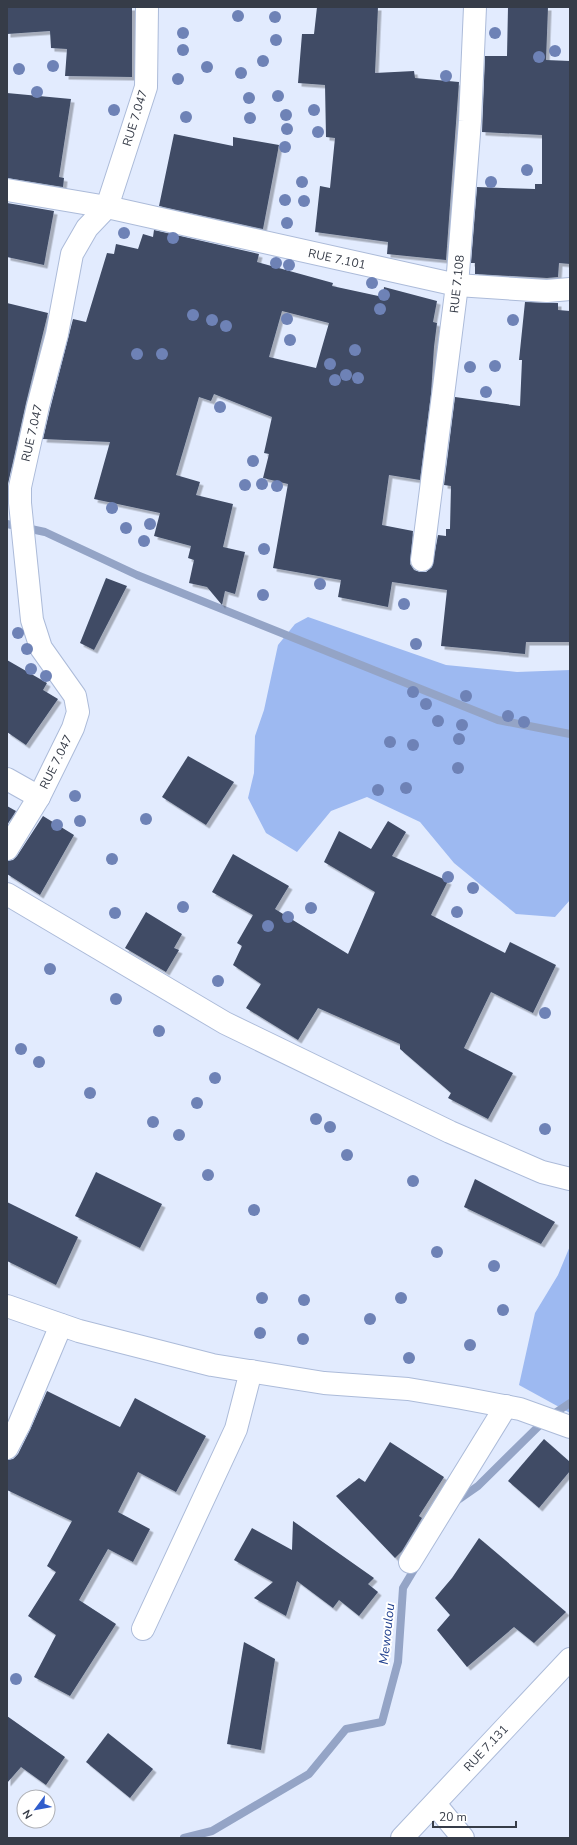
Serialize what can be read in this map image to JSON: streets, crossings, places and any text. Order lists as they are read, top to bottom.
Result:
{
  "streets": {
    "street": [
      "RUE 7.047",
      "RUE 7.101",
      "RUE 7.108",
      "RUE 7.131"
    ]
  },
  "crossings": [
    ["RUE 7.047", "RUE 7.101"],
    ["RUE 7.101", "RUE 7.108"]
  ],
  "water": ["Mewoulou"],
  "scale_bar": "20 m",
  "north": "bottom left"
}
